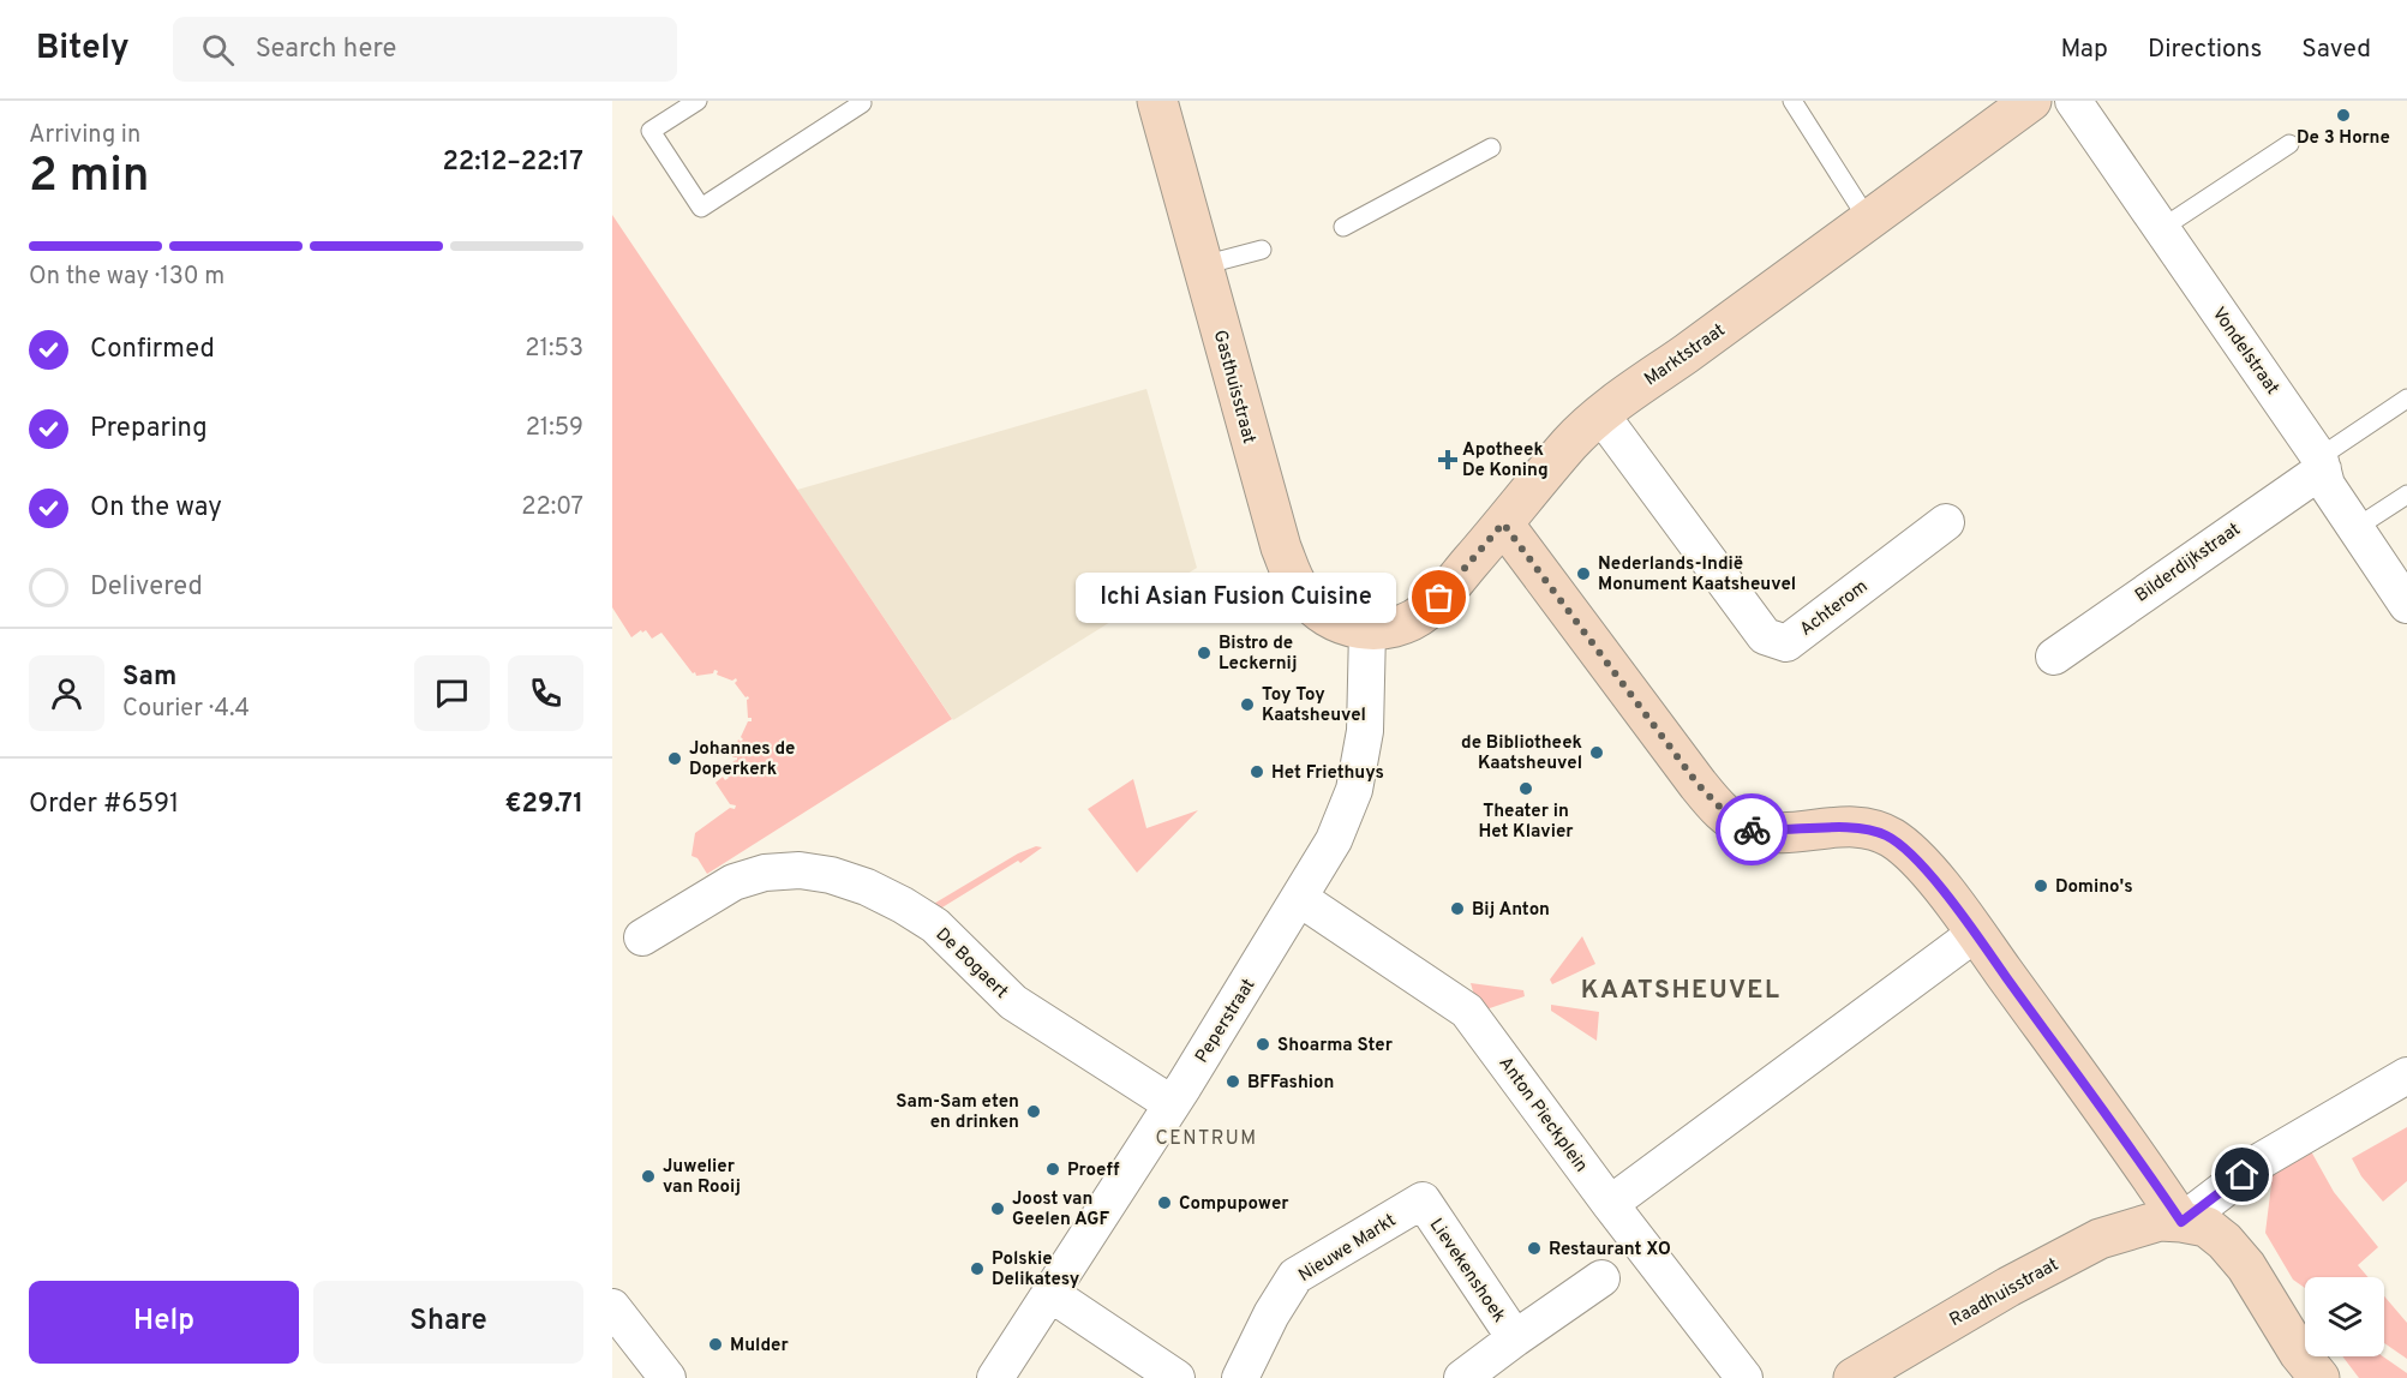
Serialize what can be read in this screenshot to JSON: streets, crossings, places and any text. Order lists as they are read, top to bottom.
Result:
{
  "streets": {
    "street": [
      "Vondelstraat",
      "Marktstraat",
      "Gasthuisstraat",
      "Bilderdijkstraat",
      "Achterom",
      "De Bogaert",
      "Peperstraat",
      "Anton Pieckplein",
      "Nieuwe Markt",
      "Lievekenshoek",
      "Raadhuisstraat"
    ]
  },
  "crossings": [
    ["Vondelstraat", "Bilderdijkstraat"],
    ["Marktstraat", "Gasthuisstraat"],
    ["Marktstraat", "Achterom"],
    ["Marktstraat", "Peperstraat"],
    ["Gasthuisstraat", "Peperstraat"],
    ["De Bogaert", "Peperstraat"],
    ["Peperstraat", "Anton Pieckplein"],
    ["Nieuwe Markt", "Lievekenshoek"]
  ],
  "districts": ["KAATSHEUVEL", "CENTRUM"],
  "places": {
    "other": [
      "De 3 Horne",
      "Nederlands-Indië Monument Kaatsheuvel",
      "Ichi Asian Fusion Cuisine",
      "Bistro de Leckernij",
      "Toy Toy Kaatsheuvel",
      "de Bibliotheek Kaatsheuvel",
      "Johannes de Doperkerk",
      "Het Friethuys",
      "Theater in Het Klavier",
      "Domino's",
      "Bij Anton",
      "Shoarma Ster",
      "BFFashion",
      "Sam-Sam eten en drinken",
      "Proeff",
      "Juwelier van Rooij",
      "Compupower",
      "Joost van Geelen AGF",
      "Restaurant XO",
      "Polskie Delikatesy",
      "Mulder"
    ],
    "health": ["Apotheek De Koning"]
  },
  "page": {
    "header": "Bitely",
    "search": "Search here",
    "nav": ["Map", "Directions", "Saved"],
    "heading": ["2 min", "Arriving in", "22:12–22:17"],
    "panel": [
      "Sam",
      "Courier · 4.4",
      "Order #6591",
      "€29.71"
    ],
    "bar": "On the way · 130 m",
    "list": [
      ["Confirmed", "21:53"],
      ["Preparing", "21:59"],
      ["On the way", "22:07"],
      "Delivered"
    ],
    "bubble": "Ichi Asian Fusion Cuisine",
    "buttons": ["Help", "Share"]
  }
}
